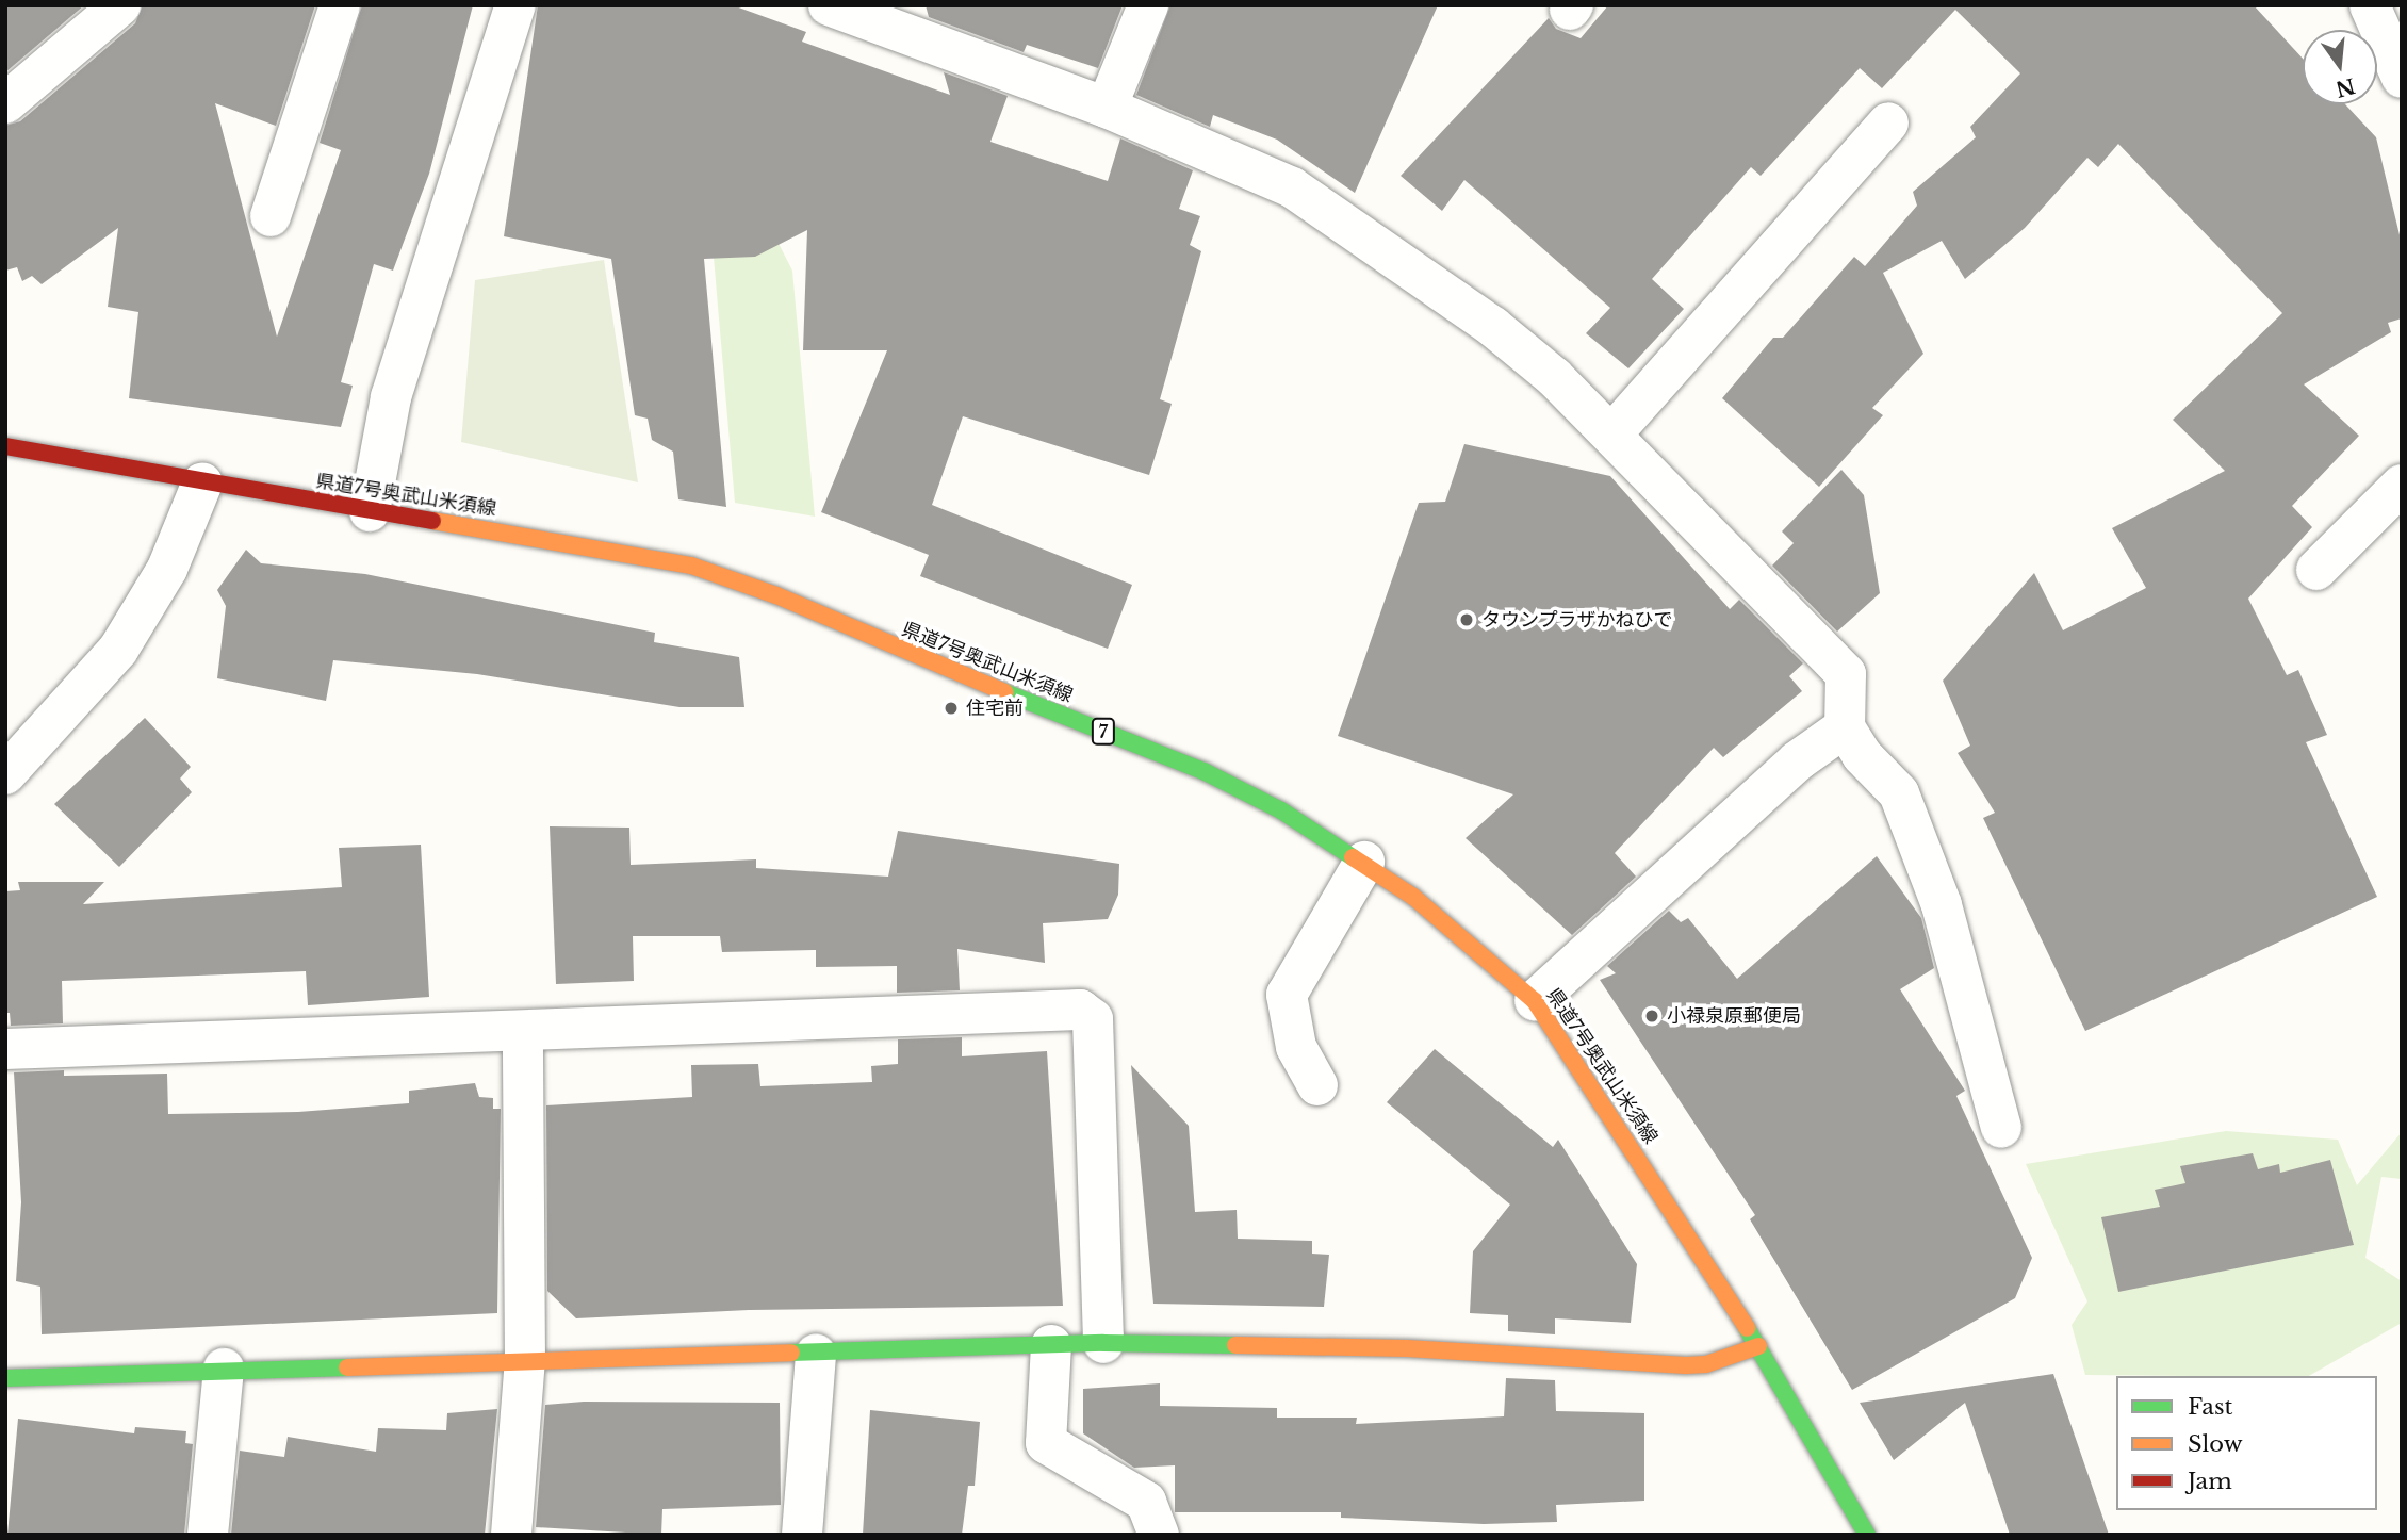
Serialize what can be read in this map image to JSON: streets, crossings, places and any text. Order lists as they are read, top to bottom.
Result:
{
  "streets": {
    "main road": ["県道7号奥武山米須線", "7"]
  },
  "places": ["タウンプラザかねひで", "住宅前", "小禄泉原郵便局"],
  "legend": ["Fast", "Slow", "Jam"],
  "north": "bottom"
}
